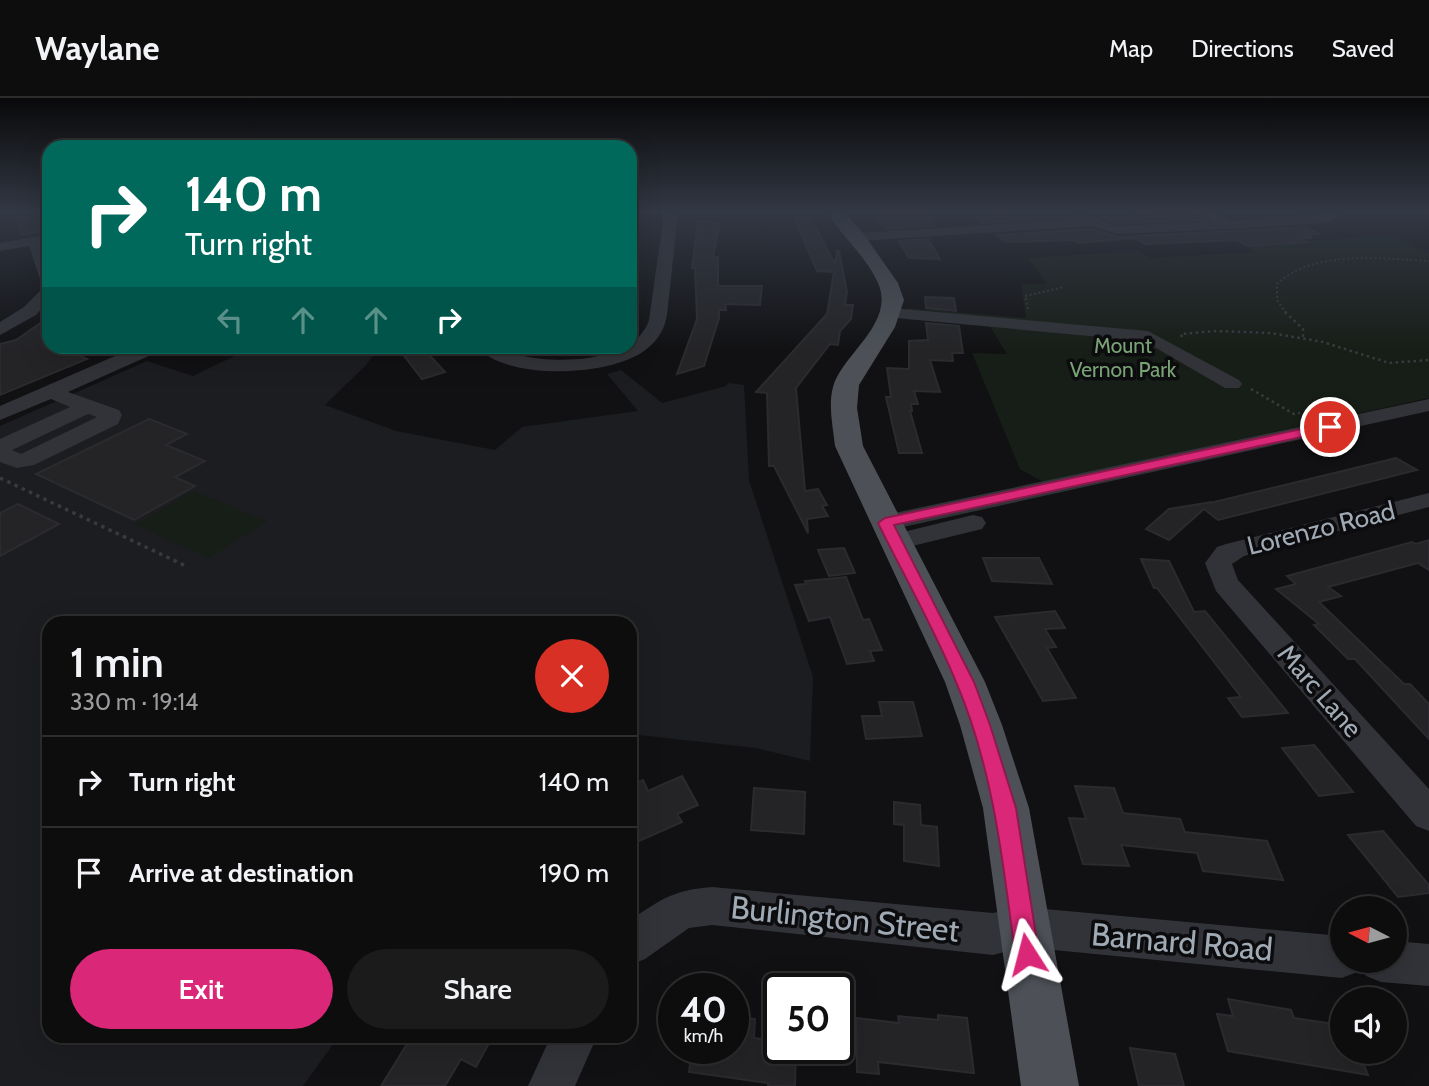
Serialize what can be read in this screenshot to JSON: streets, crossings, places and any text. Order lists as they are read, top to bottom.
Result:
{
  "streets": {
    "street": [
      "Lorenzo Road",
      "Marc Lane",
      "Burlington Street",
      "Barnard Road"
    ]
  },
  "crossings": [
    ["Lorenzo Road", "Marc Lane"],
    ["Burlington Street", "Barnard Road"]
  ],
  "parks": ["Mount Vernon Park"],
  "north": "left",
  "page": {
    "header": "Waylane",
    "nav": ["Map", "Directions", "Saved"],
    "turn": ["140 m", "Turn right"],
    "heading": ["1 min", "330 m · 19:14"],
    "list": [
      {
        "name": "Turn right",
        "value": "140 m"
      },
      {
        "name": "Arrive at destination",
        "value": "190 m"
      }
    ],
    "buttons": ["Exit", "Share"],
    "speed": "40 km/h",
    "limit": "50"
  }
}
